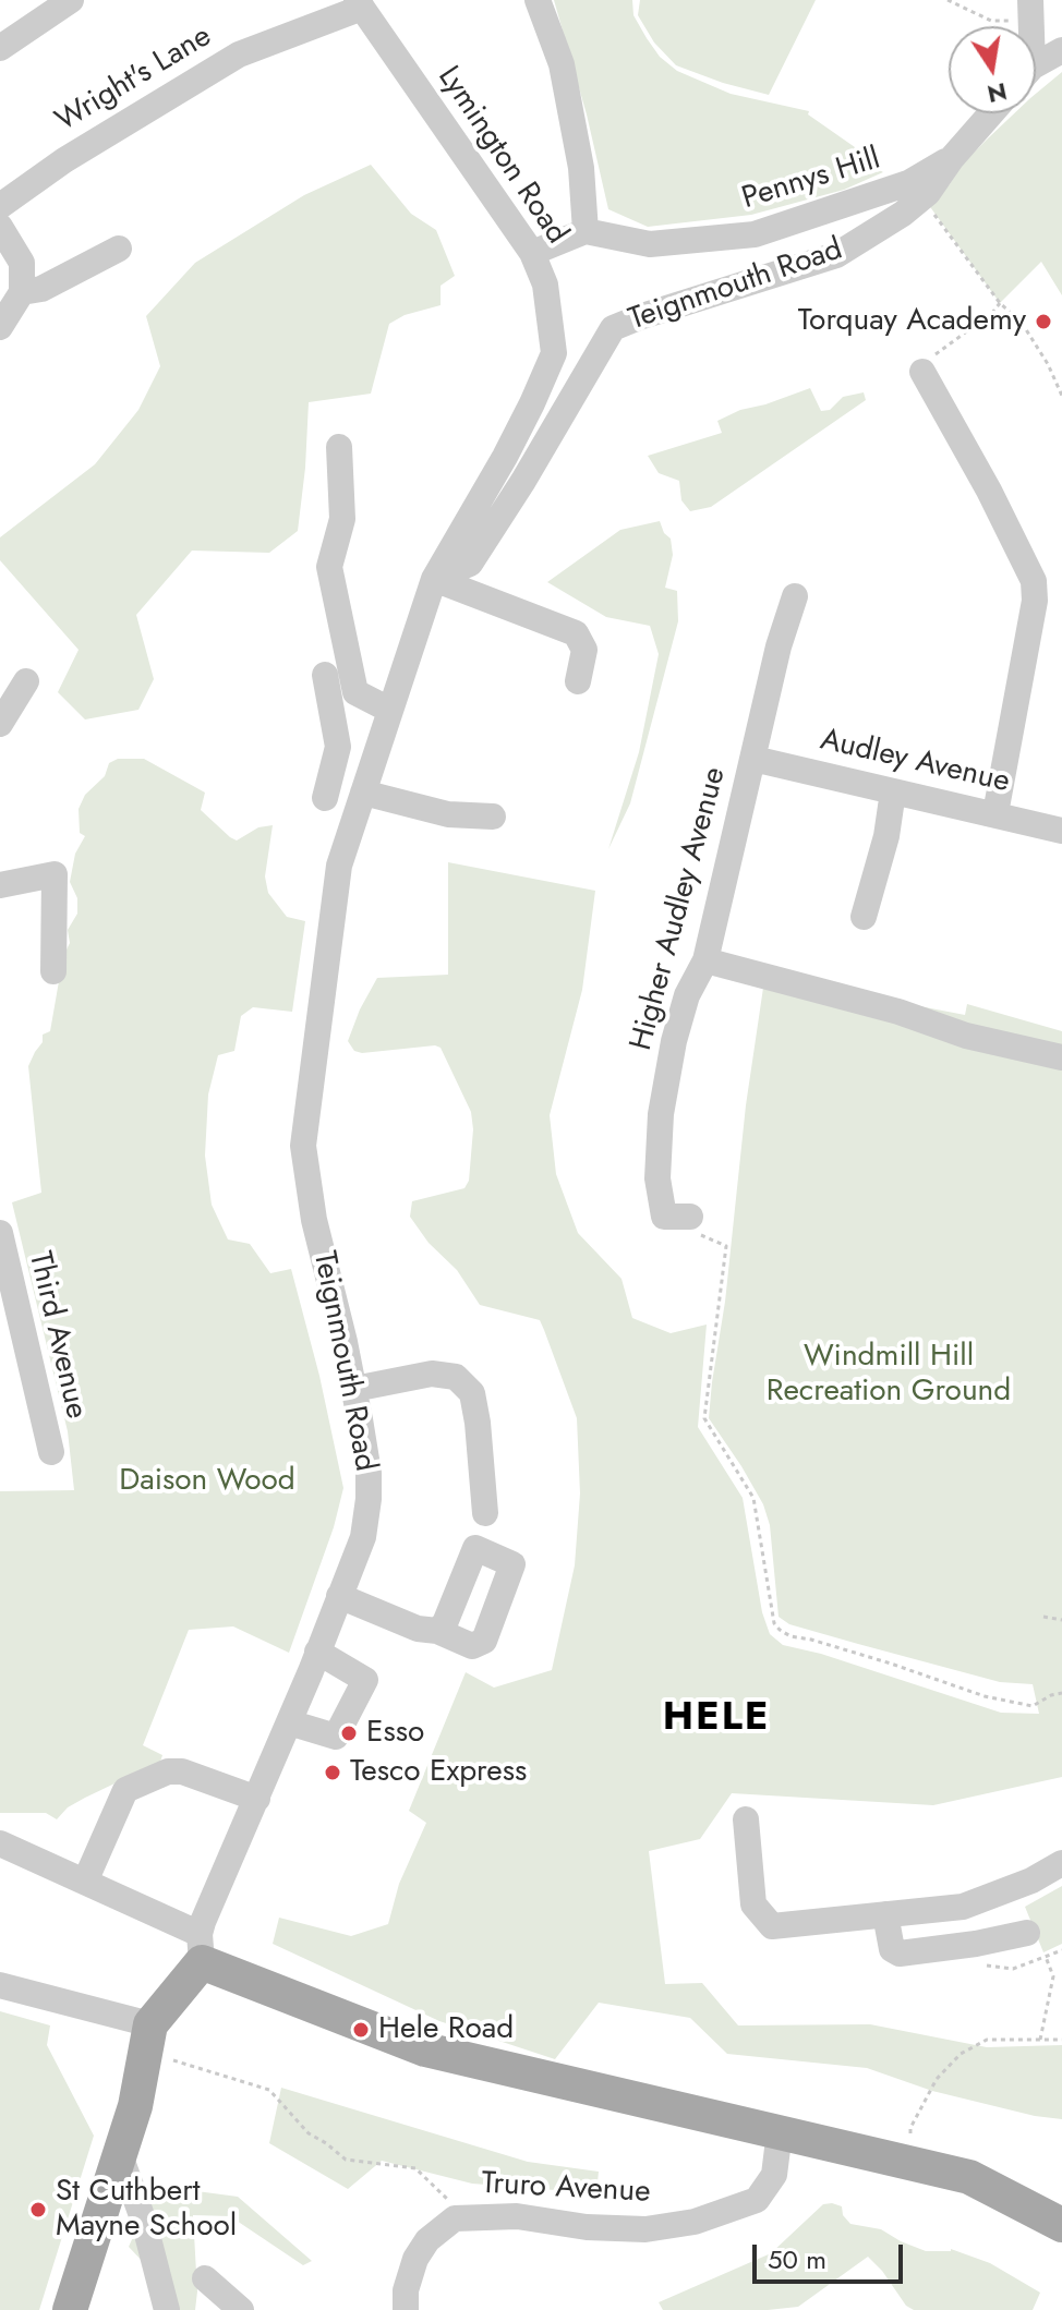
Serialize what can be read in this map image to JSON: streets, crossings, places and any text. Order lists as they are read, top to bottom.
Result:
{
  "streets": {
    "main road": ["Teignmouth Road"],
    "street": [
      "Wright's Lane",
      "Lymington Road",
      "Pennys Hill",
      "Audley Avenue",
      "Higher Audley Avenue",
      "Third Avenue",
      "Truro Avenue"
    ]
  },
  "crossings": [
    ["Wright's Lane", "Lymington Road"],
    ["Lymington Road", "Teignmouth Road"],
    ["Pennys Hill", "Teignmouth Road"],
    ["Audley Avenue", "Higher Audley Avenue"]
  ],
  "districts": ["HELE"],
  "parks": ["Windmill Hill Recreation Ground", "Daison Wood"],
  "places": [
    "Torquay Academy",
    "Esso",
    "Tesco Express",
    "Hele Road",
    "St Cuthbert Mayne School"
  ],
  "scale_bar": "50 m",
  "north": "bottom"
}
